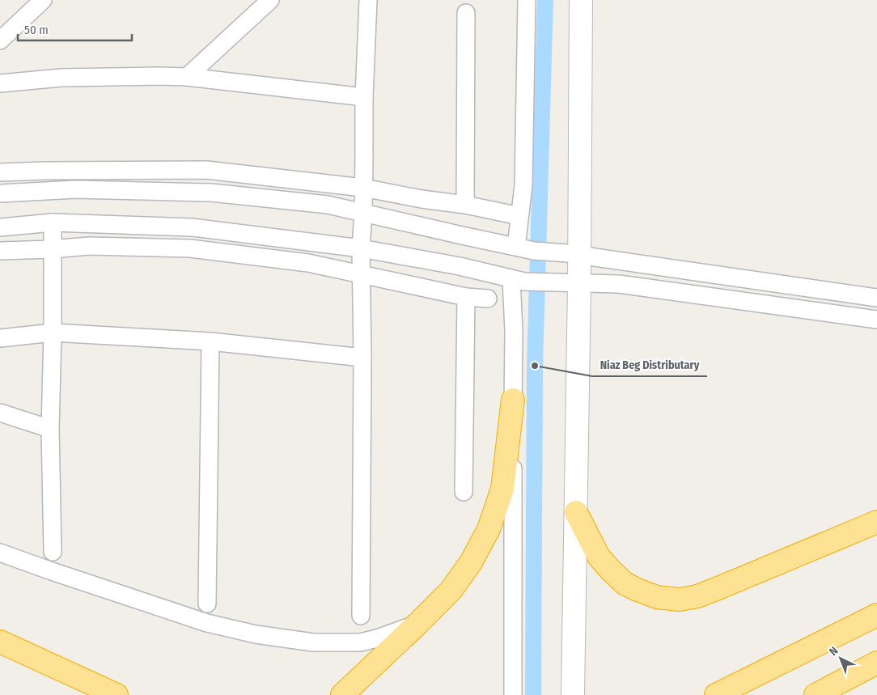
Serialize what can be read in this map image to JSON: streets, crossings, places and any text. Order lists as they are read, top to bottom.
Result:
{
  "places": ["Niaz Beg Distributary"],
  "scale_bar": "50 m",
  "north": "top left"
}
